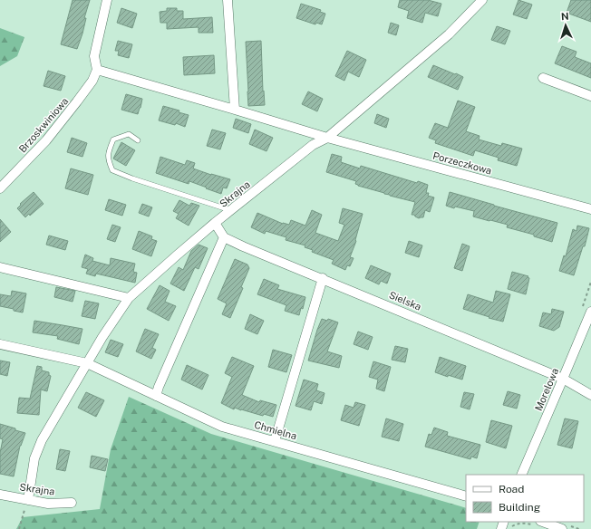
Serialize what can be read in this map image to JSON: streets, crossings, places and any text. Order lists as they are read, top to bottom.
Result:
{
  "streets": {
    "street": [
      "Brzoskwiniowa",
      "Porzeczkowa",
      "Skrajna",
      "Sielska",
      "Morelowa",
      "Chmielna"
    ]
  },
  "crossings": [
    ["Porzeczkowa", "Skrajna"],
    ["Skrajna", "Chmielna"],
    ["Sielska", "Morelowa"]
  ],
  "legend": ["Road", "Building"],
  "north": "top"
}
